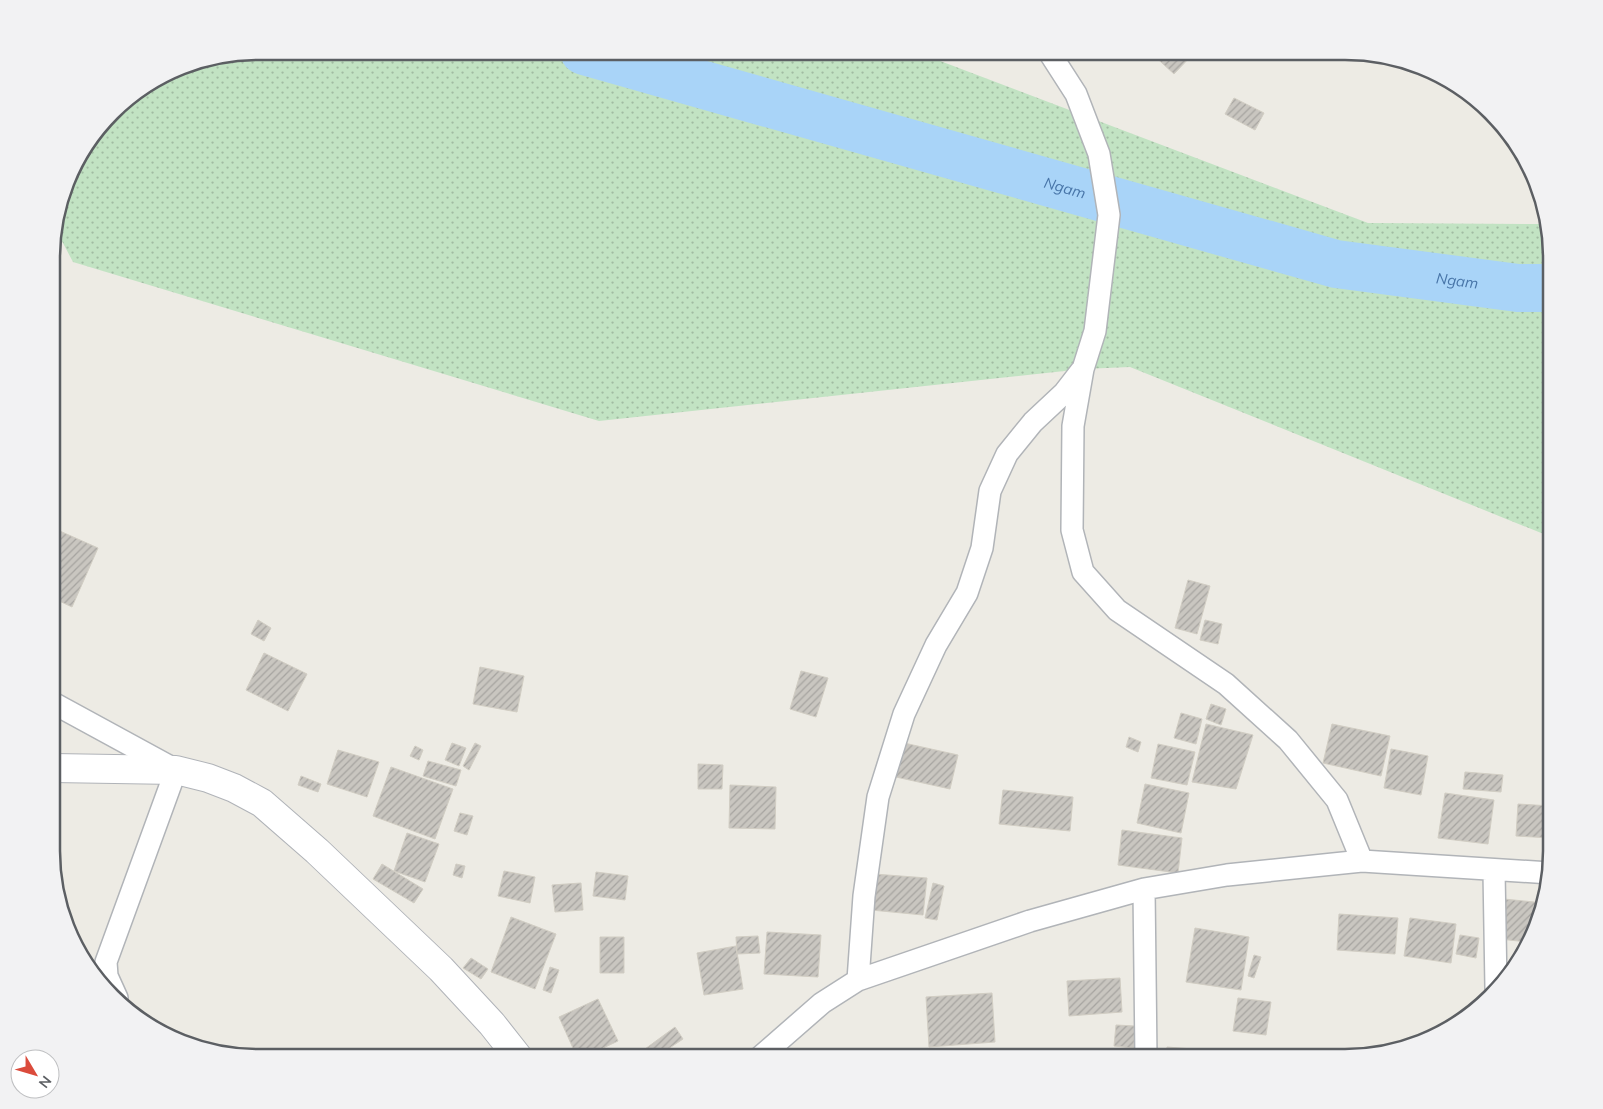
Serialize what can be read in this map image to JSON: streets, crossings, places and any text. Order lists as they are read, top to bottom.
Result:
{
  "water": ["Ngam"],
  "north": "bottom right"
}
